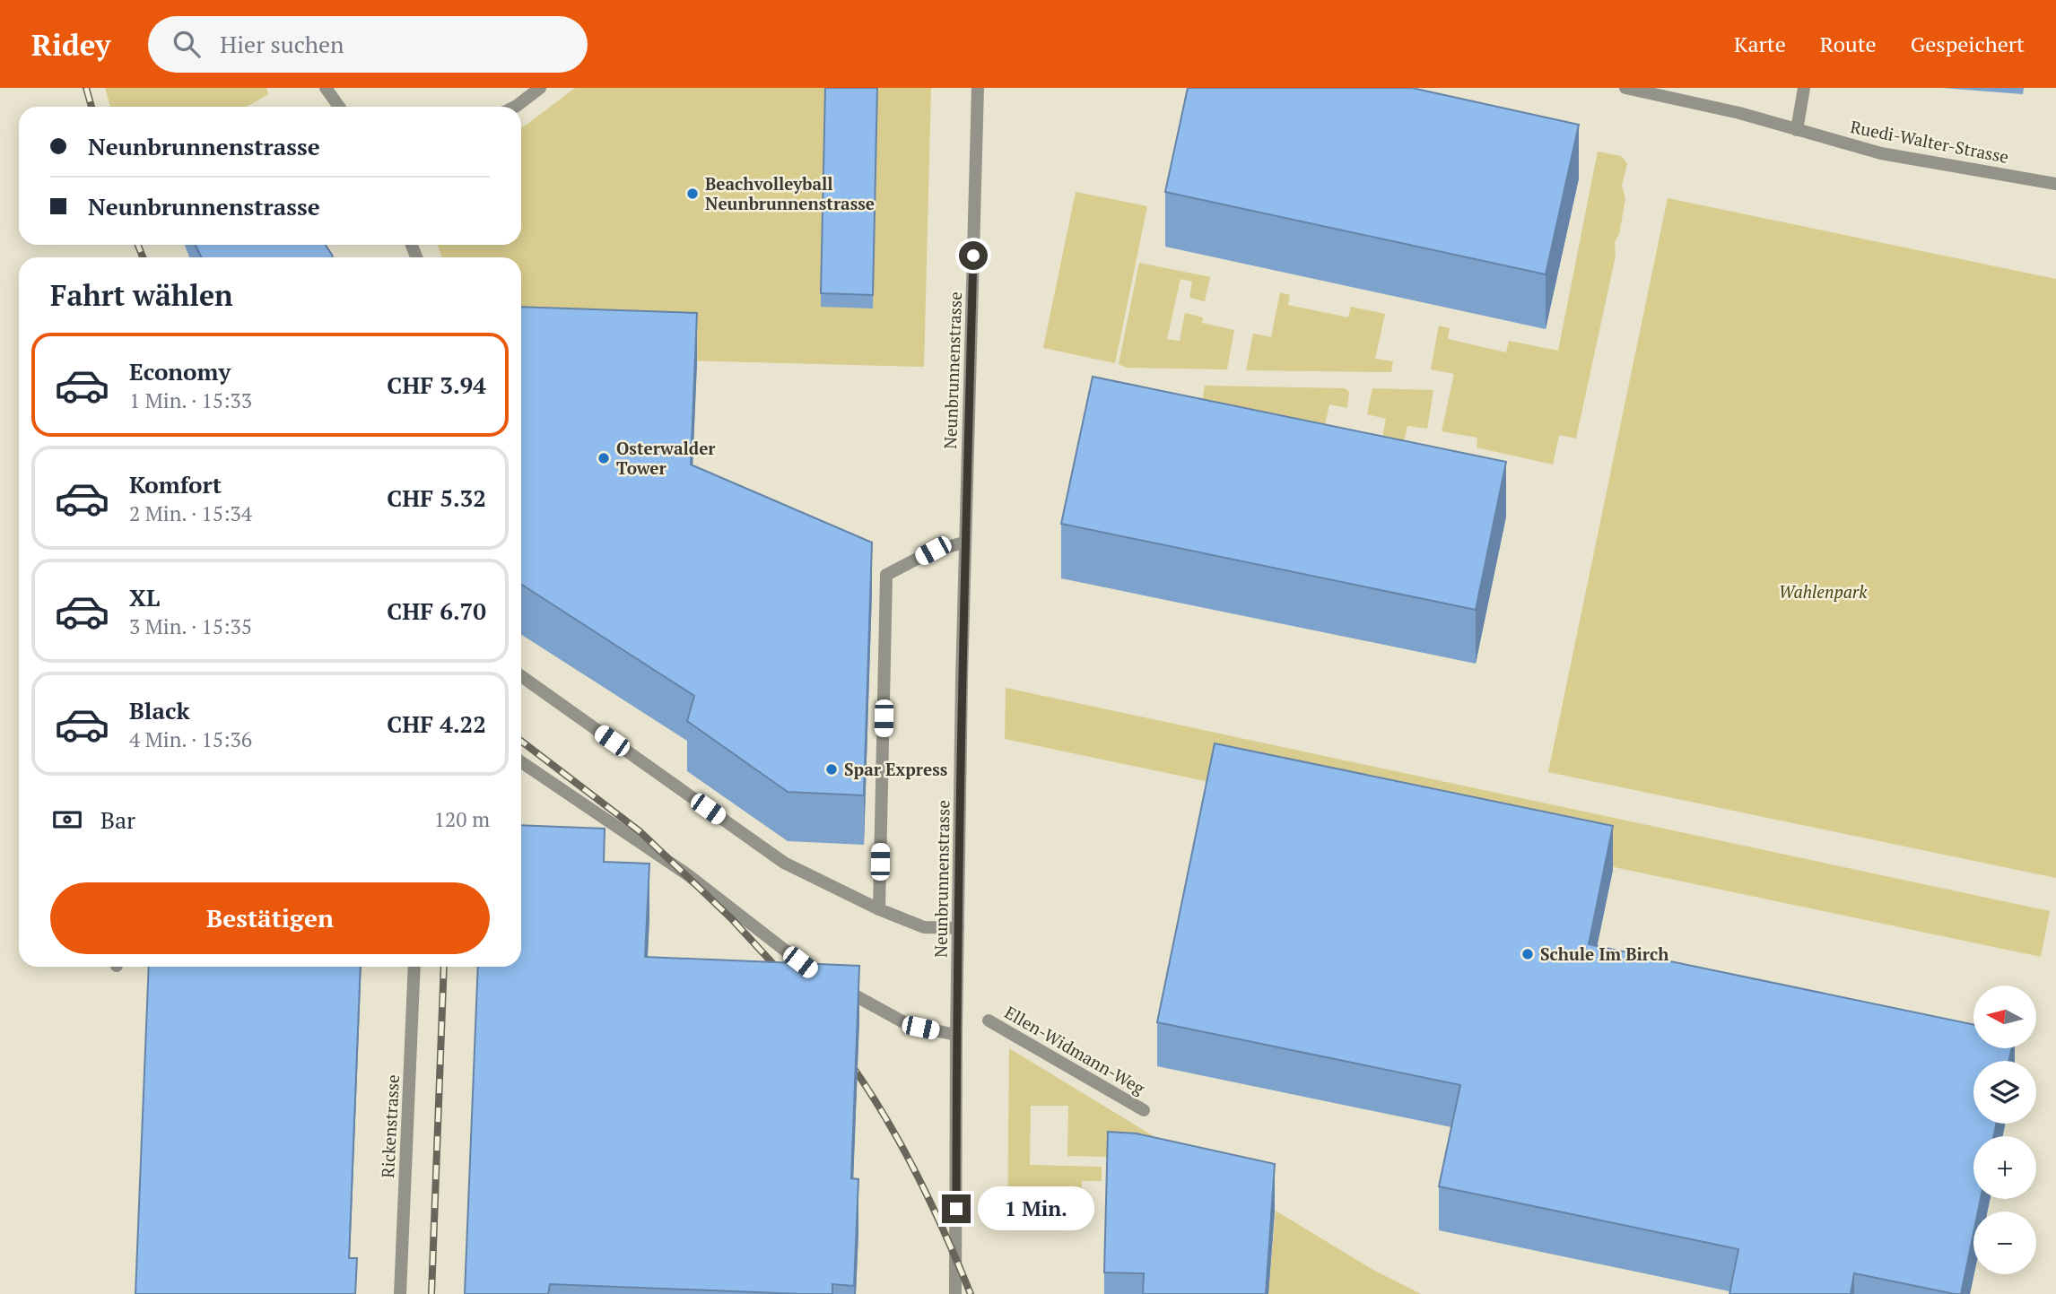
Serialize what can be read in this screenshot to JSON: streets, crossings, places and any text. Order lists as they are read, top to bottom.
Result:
{
  "streets": {
    "street": [
      "Ruedi-Walter-Strasse",
      "Neunbrunnenstrasse",
      "Ellen-Widmann-Weg",
      "Rickenstrasse"
    ]
  },
  "parks": ["Wahlenpark"],
  "places": [
    "Beachvolleyball Neunbrunnenstrasse",
    "Osterwalder Tower",
    "Spar Express",
    "Schule Im Birch"
  ],
  "north": "left",
  "page": {
    "header": "Ridey",
    "search": "Hier suchen",
    "nav": ["Karte", "Route", "Gespeichert"],
    "banner": ["Neunbrunnenstrasse", "Neunbrunnenstrasse"],
    "heading": "Fahrt wählen",
    "list": [
      {
        "name": "Economy",
        "note": "1 Min. · 15:33",
        "value": "CHF 3.94"
      },
      {
        "name": "Komfort",
        "note": "2 Min. · 15:34",
        "value": "CHF 5.32"
      },
      {
        "name": "XL",
        "note": "3 Min. · 15:35",
        "value": "CHF 6.70"
      },
      {
        "name": "Black",
        "note": "4 Min. · 15:36",
        "value": "CHF 4.22"
      }
    ],
    "pay": ["Bar", "120 m"],
    "buttons": "Bestätigen",
    "map_buttons": ["+", "−"],
    "bubble": "1 Min."
  }
}
